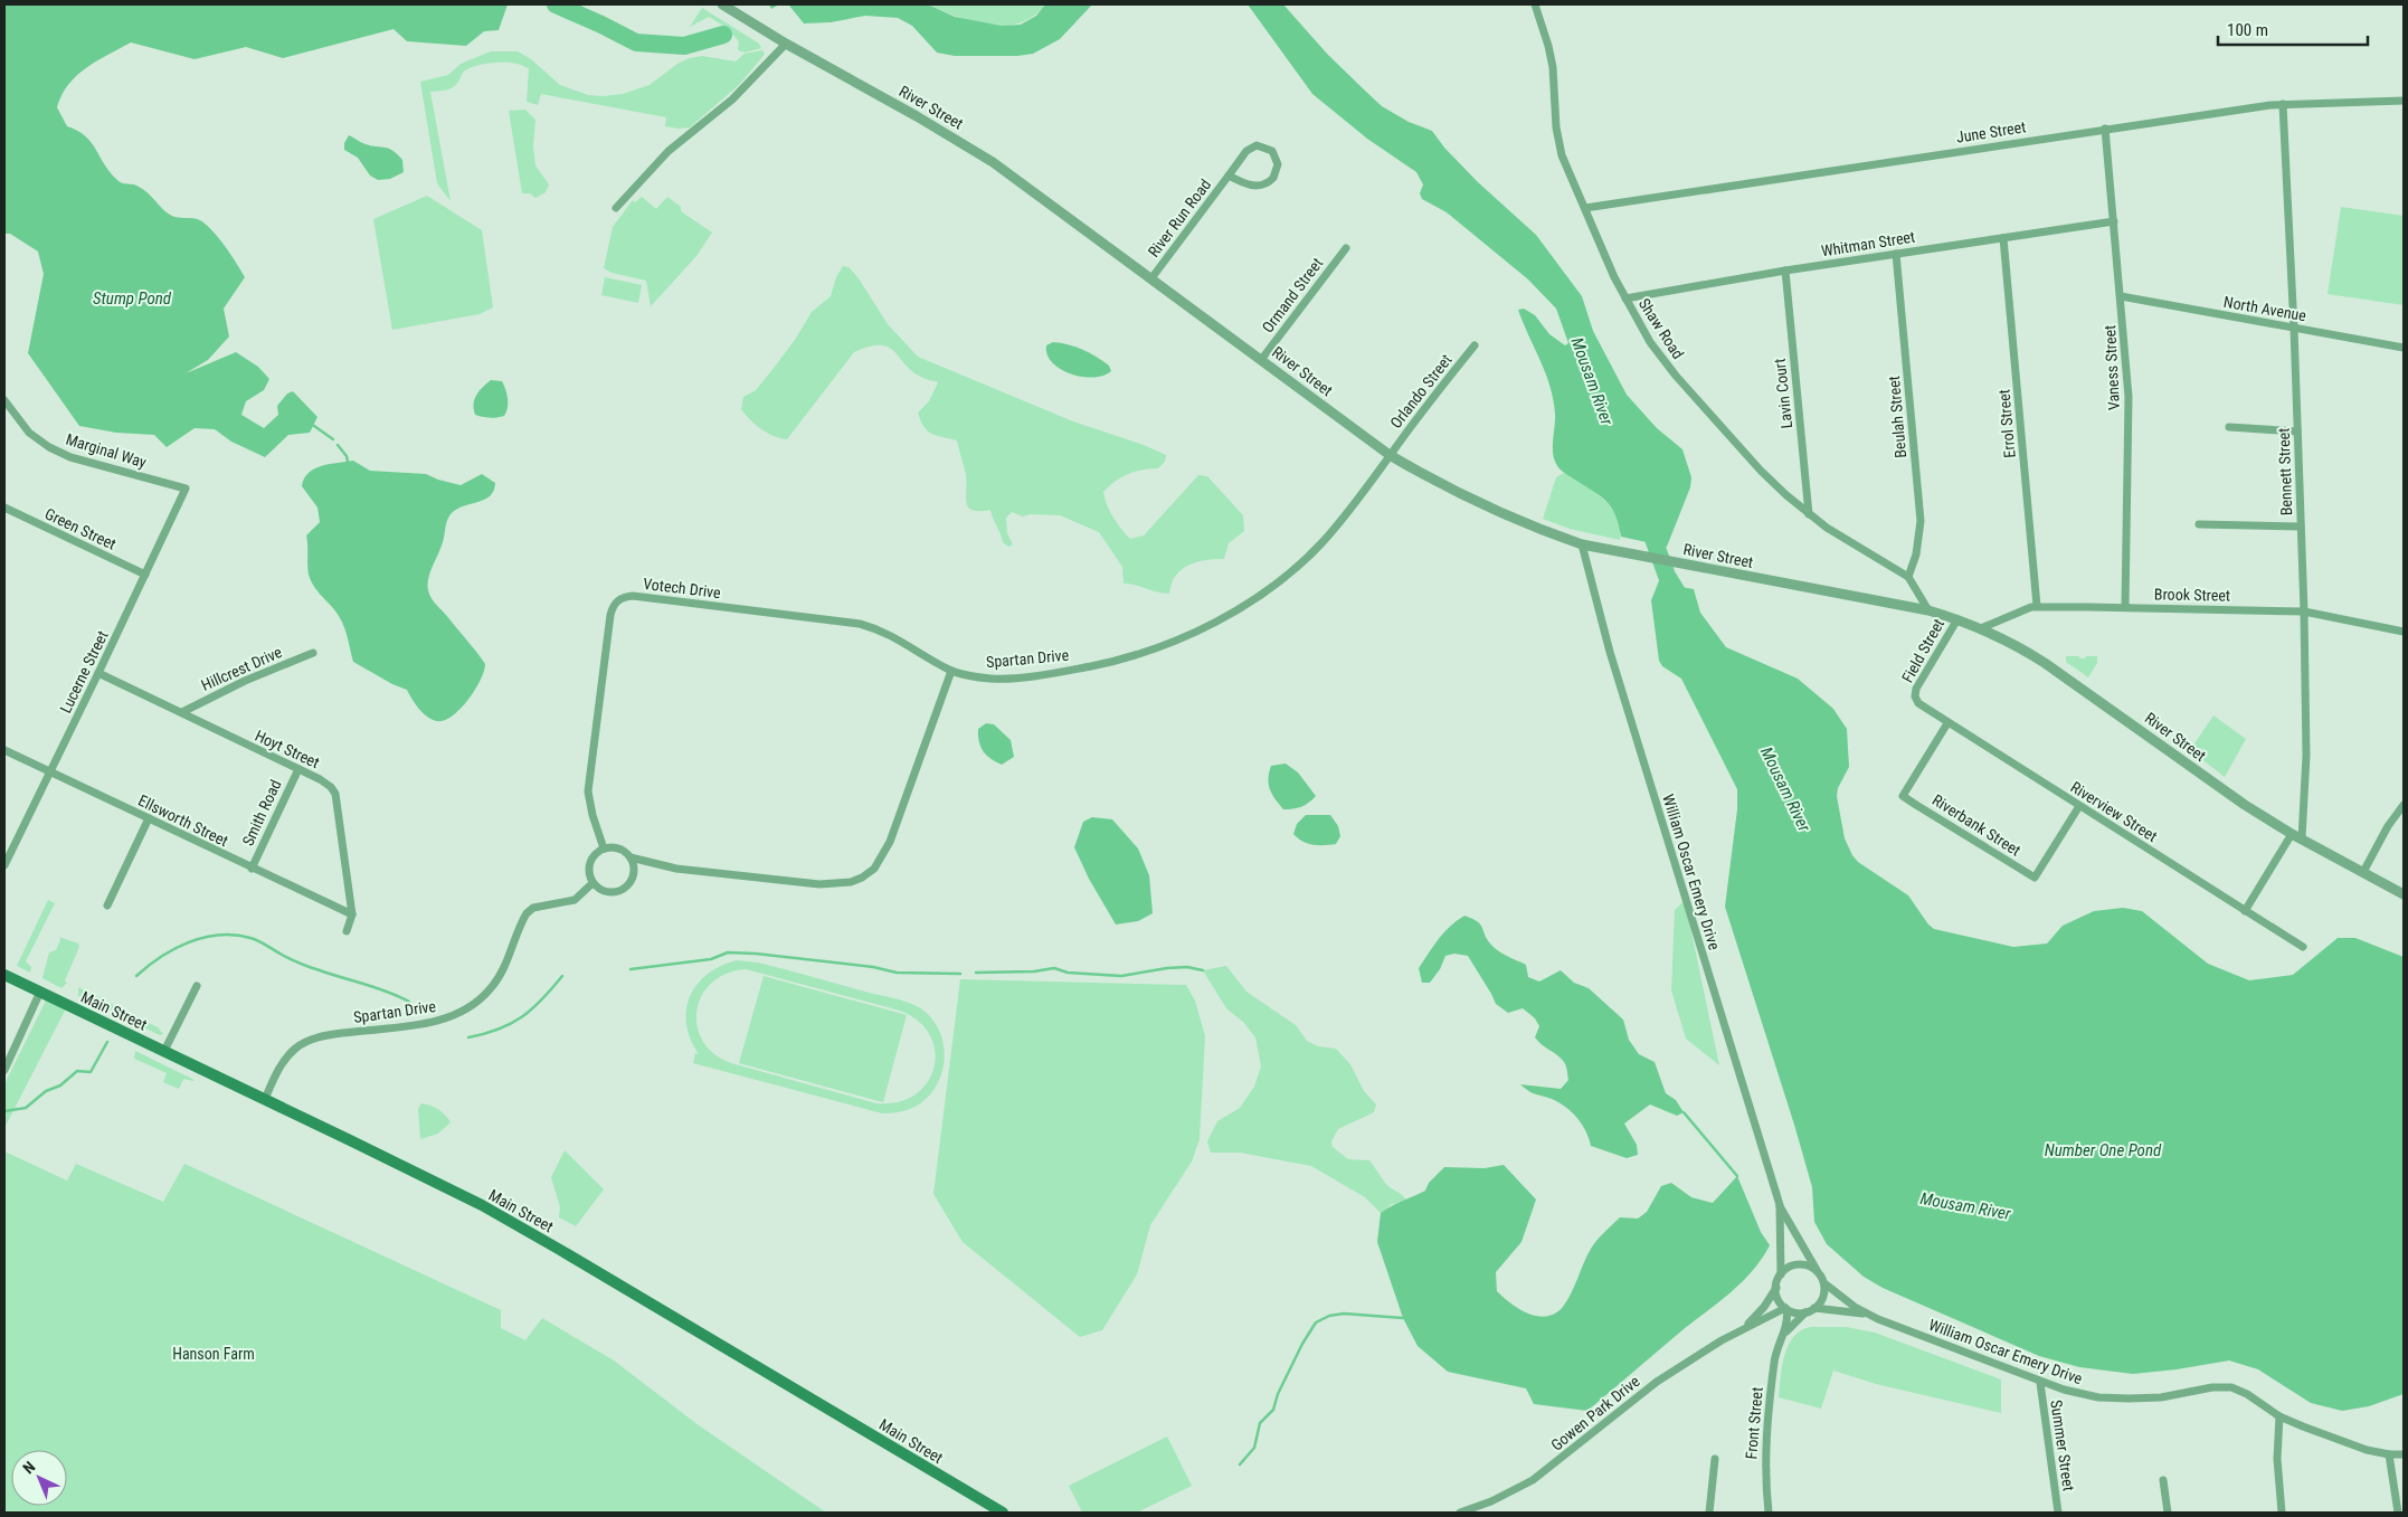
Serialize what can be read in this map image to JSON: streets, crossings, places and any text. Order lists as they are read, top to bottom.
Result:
{
  "streets": {
    "main road": ["Main Street"],
    "street": [
      "River Street",
      "June Street",
      "River Run Road",
      "Whitman Street",
      "Ormand Street",
      "North Avenue",
      "Shaw Road",
      "Vaness Street",
      "Orlando Street",
      "Lavin Court",
      "Beulah Street",
      "Errol Street",
      "Marginal Way",
      "Bennett Street",
      "Green Street",
      "Votech Drive",
      "Brook Street",
      "Field Street",
      "Spartan Drive",
      "Hillcrest Drive",
      "Lucerne Street",
      "Hoyt Street",
      "Riverview Street",
      "Smith Road",
      "Ellsworth Street",
      "Riverbank Street",
      "William Oscar Emery Drive",
      "Gowen Park Drive",
      "Front Street",
      "Summer Street"
    ]
  },
  "crossings": [
    ["River Street", "River Run Road"],
    ["River Street", "Ormand Street"],
    ["River Street", "Orlando Street"],
    ["River Street", "Bennett Street"],
    ["River Street", "Brook Street"],
    ["River Street", "Field Street"],
    ["River Street", "Spartan Drive"],
    ["River Street", "William Oscar Emery Drive"],
    ["June Street", "Shaw Road"],
    ["June Street", "Vaness Street"],
    ["June Street", "Bennett Street"],
    ["Whitman Street", "Shaw Road"],
    ["Whitman Street", "Vaness Street"],
    ["Whitman Street", "Lavin Court"],
    ["Whitman Street", "Beulah Street"],
    ["Whitman Street", "Errol Street"],
    ["North Avenue", "Vaness Street"],
    ["North Avenue", "Bennett Street"],
    ["Shaw Road", "Lavin Court"],
    ["Shaw Road", "Beulah Street"],
    ["Vaness Street", "Brook Street"],
    ["Orlando Street", "Spartan Drive"],
    ["Errol Street", "Brook Street"],
    ["Marginal Way", "Lucerne Street"],
    ["Bennett Street", "Brook Street"],
    ["Green Street", "Lucerne Street"],
    ["Votech Drive", "Spartan Drive"],
    ["Field Street", "Riverview Street"],
    ["Spartan Drive", "Main Street"],
    ["Hillcrest Drive", "Hoyt Street"],
    ["Lucerne Street", "Hoyt Street"],
    ["Lucerne Street", "Ellsworth Street"],
    ["Hoyt Street", "Smith Road"],
    ["Hoyt Street", "Ellsworth Street"],
    ["Riverview Street", "Riverbank Street"],
    ["Smith Road", "Ellsworth Street"],
    ["William Oscar Emery Drive", "Gowen Park Drive"],
    ["William Oscar Emery Drive", "Front Street"],
    ["William Oscar Emery Drive", "Summer Street"],
    ["Gowen Park Drive", "Front Street"]
  ],
  "water": ["Stump Pond", "Mousam River", "Number One Pond"],
  "parks": ["Hanson Farm"],
  "scale_bar": "100 m",
  "north": "top left"
}
